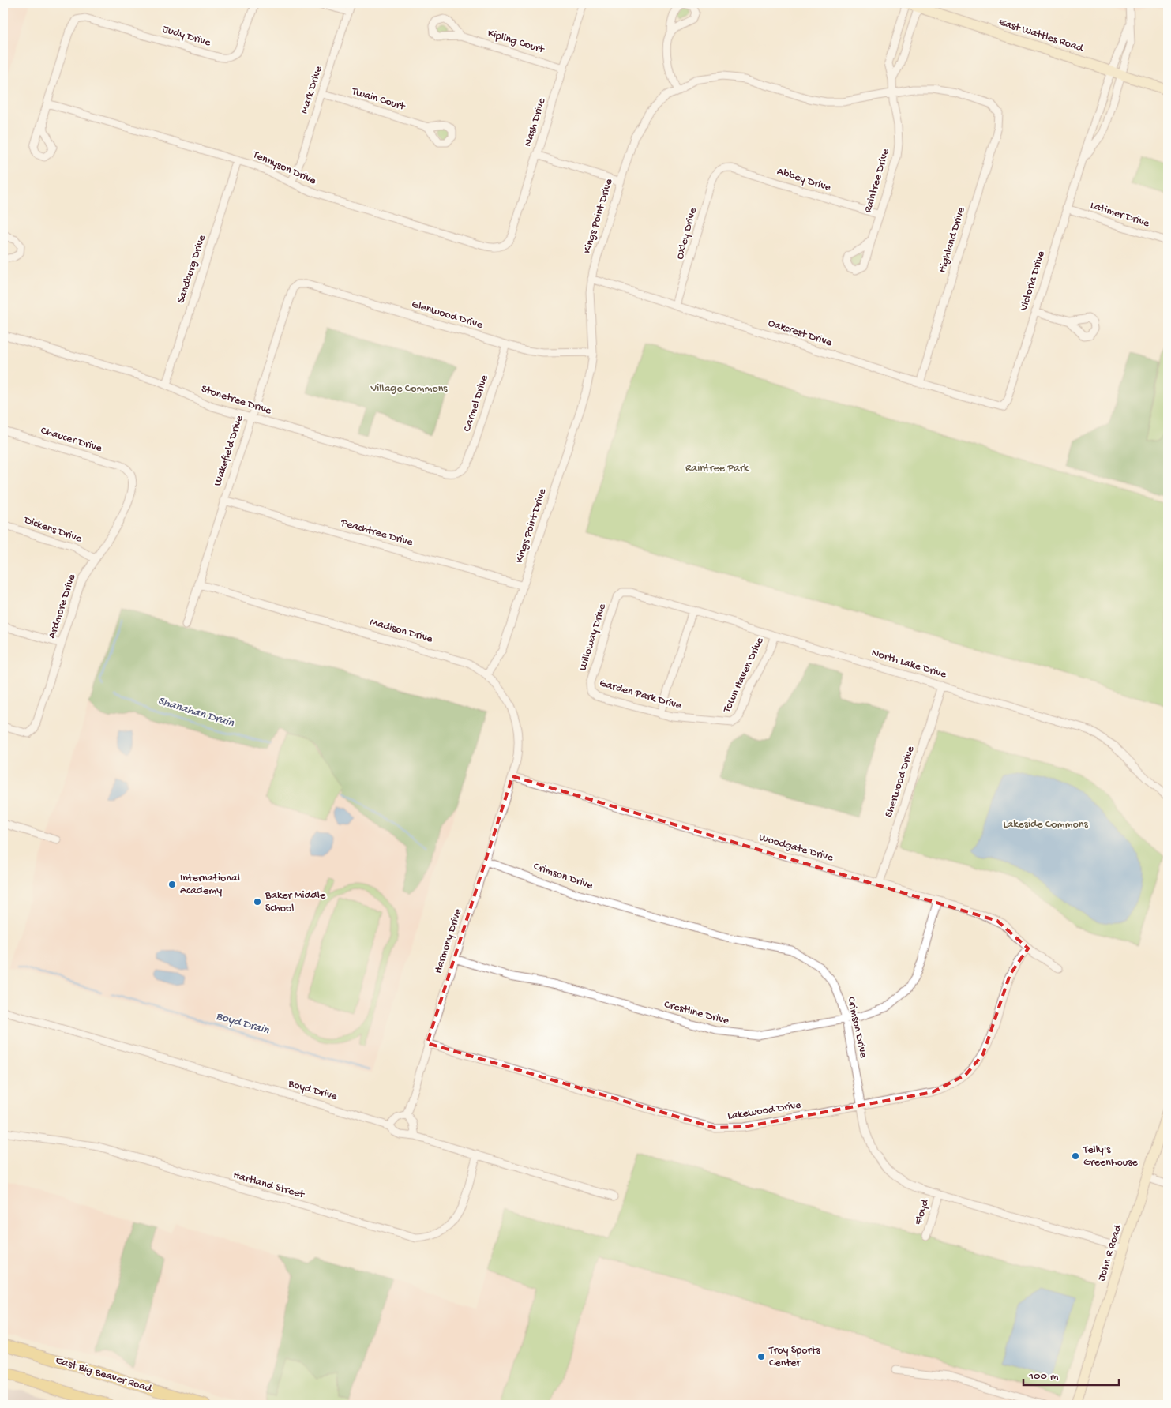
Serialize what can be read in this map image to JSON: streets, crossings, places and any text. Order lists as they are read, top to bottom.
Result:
{
  "streets": {
    "main road": ["East Wattles Road", "John R Road", "East Big Beaver Road"],
    "street": [
      "Judy Drive",
      "Kipling Court",
      "Mark Drive",
      "Twain Court",
      "Nash Drive",
      "Tennyson Drive",
      "Abbey Drive",
      "Raintree Drive",
      "Latimer Drive",
      "Kings Point Drive",
      "Oxley Drive",
      "Highland Drive",
      "Sandburg Drive",
      "Victoria Drive",
      "Glenwood Drive",
      "Oakcrest Drive",
      "Stonetree Drive",
      "Carmel Drive",
      "Chaucer Drive",
      "Wakefield Drive",
      "Dickens Drive",
      "Peachtree Drive",
      "Ardmore Drive",
      "Madison Drive",
      "Willoway Drive",
      "North Lake Drive",
      "Town Haven Drive",
      "Garden Park Drive",
      "Sherwood Drive",
      "Woodgate Drive",
      "Crimson Drive",
      "Harmony Drive",
      "Crestline Drive",
      "Boyd Drive",
      "Lakewood Drive",
      "Hartland Street",
      "Floyd"
    ]
  },
  "crossings": [
    ["East Wattles Road", "Raintree Drive"],
    ["East Wattles Road", "Victoria Drive"],
    ["Judy Drive", "Tennyson Drive"],
    ["Kipling Court", "Nash Drive"],
    ["Mark Drive", "Twain Court"],
    ["Mark Drive", "Tennyson Drive"],
    ["Nash Drive", "Tennyson Drive"],
    ["Tennyson Drive", "Sandburg Drive"],
    ["Abbey Drive", "Raintree Drive"],
    ["Abbey Drive", "Oxley Drive"],
    ["Raintree Drive", "Kings Point Drive"],
    ["Latimer Drive", "Victoria Drive"],
    ["Kings Point Drive", "Highland Drive"],
    ["Kings Point Drive", "Glenwood Drive"],
    ["Kings Point Drive", "Oakcrest Drive"],
    ["Kings Point Drive", "Peachtree Drive"],
    ["Kings Point Drive", "Madison Drive"],
    ["Oxley Drive", "Oakcrest Drive"],
    ["Highland Drive", "Oakcrest Drive"],
    ["Sandburg Drive", "Stonetree Drive"],
    ["Victoria Drive", "Oakcrest Drive"],
    ["Glenwood Drive", "Carmel Drive"],
    ["Glenwood Drive", "Wakefield Drive"],
    ["Stonetree Drive", "Carmel Drive"],
    ["Stonetree Drive", "Wakefield Drive"],
    ["Chaucer Drive", "Ardmore Drive"],
    ["Wakefield Drive", "Peachtree Drive"],
    ["Wakefield Drive", "Madison Drive"],
    ["Dickens Drive", "Ardmore Drive"],
    ["Madison Drive", "Woodgate Drive"],
    ["Madison Drive", "Harmony Drive"],
    ["Willoway Drive", "North Lake Drive"],
    ["Willoway Drive", "Garden Park Drive"],
    ["North Lake Drive", "Town Haven Drive"],
    ["North Lake Drive", "Sherwood Drive"],
    ["Town Haven Drive", "Garden Park Drive"],
    ["Sherwood Drive", "Woodgate Drive"],
    ["Woodgate Drive", "Harmony Drive"],
    ["Woodgate Drive", "Crestline Drive"],
    ["Woodgate Drive", "Lakewood Drive"],
    ["Crimson Drive", "Harmony Drive"],
    ["Crimson Drive", "Crestline Drive"],
    ["Crimson Drive", "Lakewood Drive"],
    ["Crimson Drive", "Floyd"],
    ["Crimson Drive", "John R Road"],
    ["Harmony Drive", "Crestline Drive"],
    ["Harmony Drive", "Lakewood Drive"],
    ["Boyd Drive", "Hartland Street"]
  ],
  "water": ["Shanahan Drain", "Boyd Drain"],
  "parks": ["Village Commons", "Raintree Park", "Lakeside Commons"],
  "places": [
    "International Academy",
    "Baker Middle School",
    "Telly's Greenhouse",
    "Troy Sports Center"
  ],
  "scale_bar": "100 m"
}
